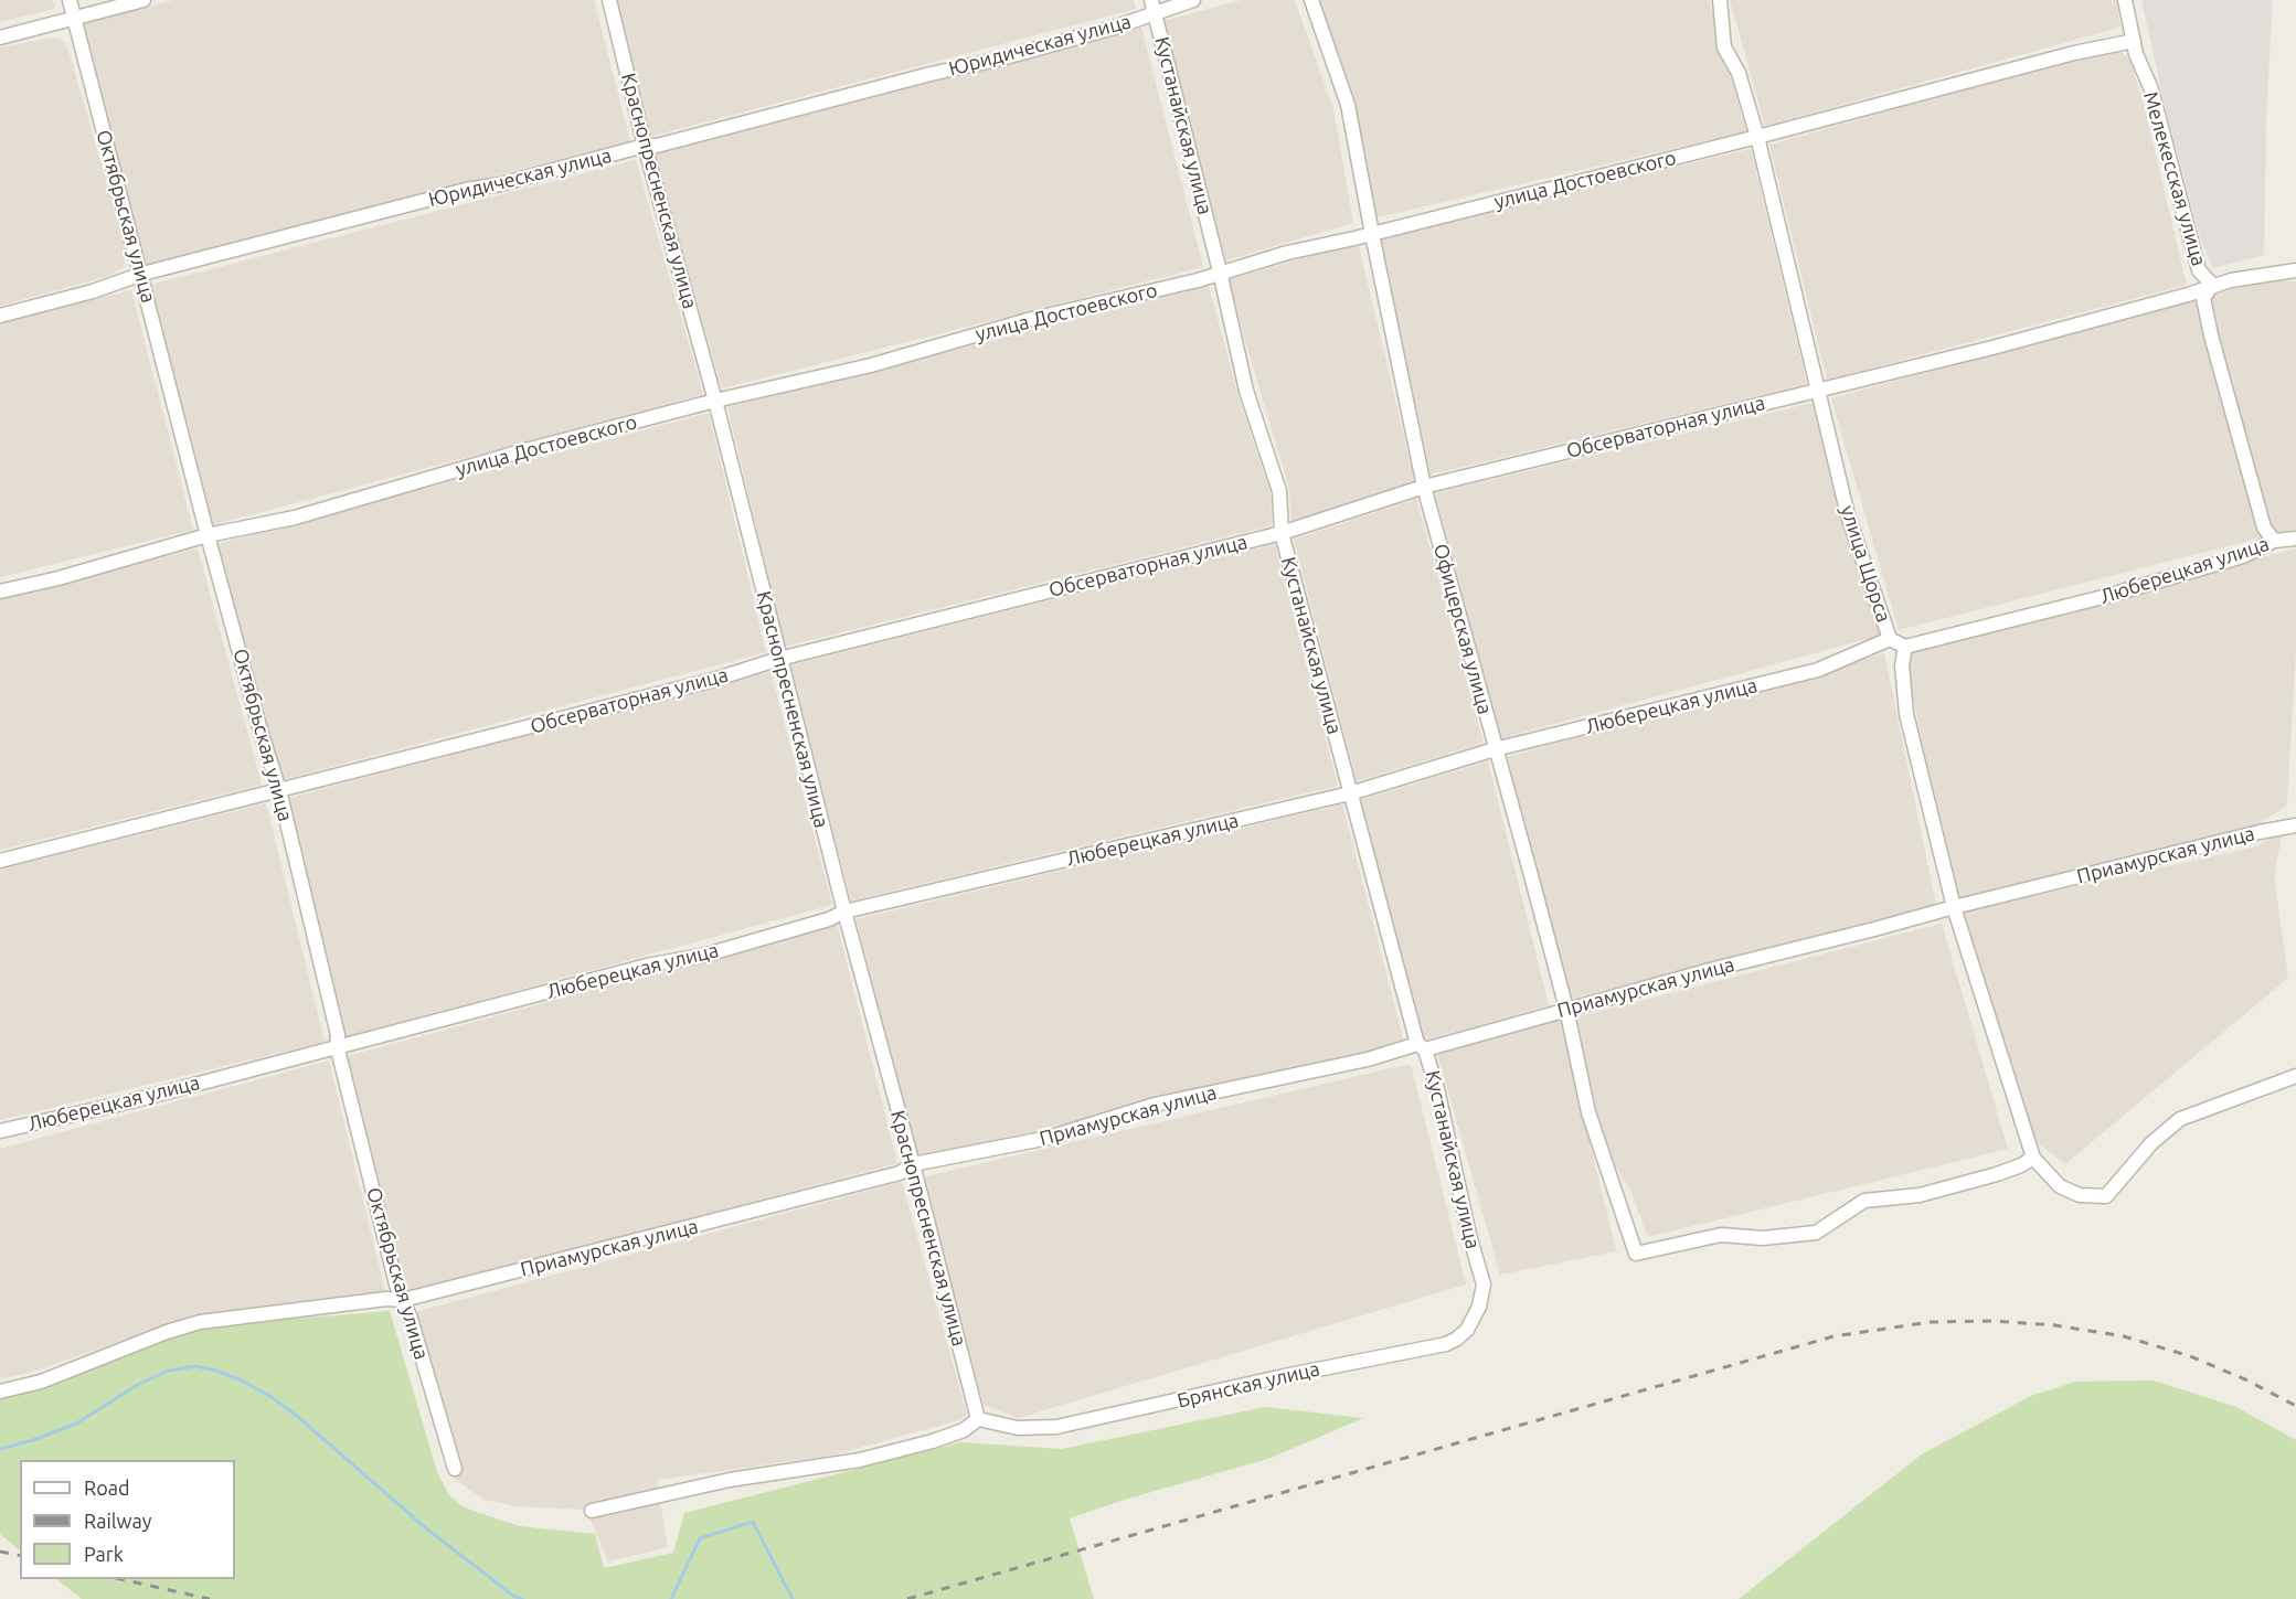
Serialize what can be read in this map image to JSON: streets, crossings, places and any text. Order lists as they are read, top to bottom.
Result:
{
  "streets": {
    "street": [
      "Юридическая улица",
      "Кустанайская улица",
      "Мелекесская улица",
      "улица Достоевского",
      "Краснопресненская улица",
      "Октябрьская улица",
      "Обсерваторная улица",
      "улица Щорса",
      "Люберецкая улица",
      "Офицерская улица",
      "Приамурская улица",
      "Брянская улица"
    ]
  },
  "crossings": [
    ["Юридическая улица", "Кустанайская улица"],
    ["Юридическая улица", "Краснопресненская улица"],
    ["Юридическая улица", "Октябрьская улица"],
    ["Кустанайская улица", "улица Достоевского"],
    ["Кустанайская улица", "Обсерваторная улица"],
    ["Кустанайская улица", "Люберецкая улица"],
    ["Кустанайская улица", "Приамурская улица"],
    ["Кустанайская улица", "Брянская улица"],
    ["Мелекесская улица", "улица Достоевского"],
    ["Мелекесская улица", "Обсерваторная улица"],
    ["Мелекесская улица", "Люберецкая улица"],
    ["улица Достоевского", "Краснопресненская улица"],
    ["улица Достоевского", "Октябрьская улица"],
    ["улица Достоевского", "улица Щорса"],
    ["улица Достоевского", "Офицерская улица"],
    ["Краснопресненская улица", "Обсерваторная улица"],
    ["Краснопресненская улица", "Люберецкая улица"],
    ["Краснопресненская улица", "Приамурская улица"],
    ["Краснопресненская улица", "Брянская улица"],
    ["Октябрьская улица", "Обсерваторная улица"],
    ["Октябрьская улица", "Люберецкая улица"],
    ["Октябрьская улица", "Приамурская улица"],
    ["Обсерваторная улица", "улица Щорса"],
    ["Обсерваторная улица", "Офицерская улица"],
    ["улица Щорса", "Люберецкая улица"],
    ["Люберецкая улица", "Офицерская улица"],
    ["Офицерская улица", "Приамурская улица"]
  ],
  "legend": ["Road", "Railway", "Park"]
}
